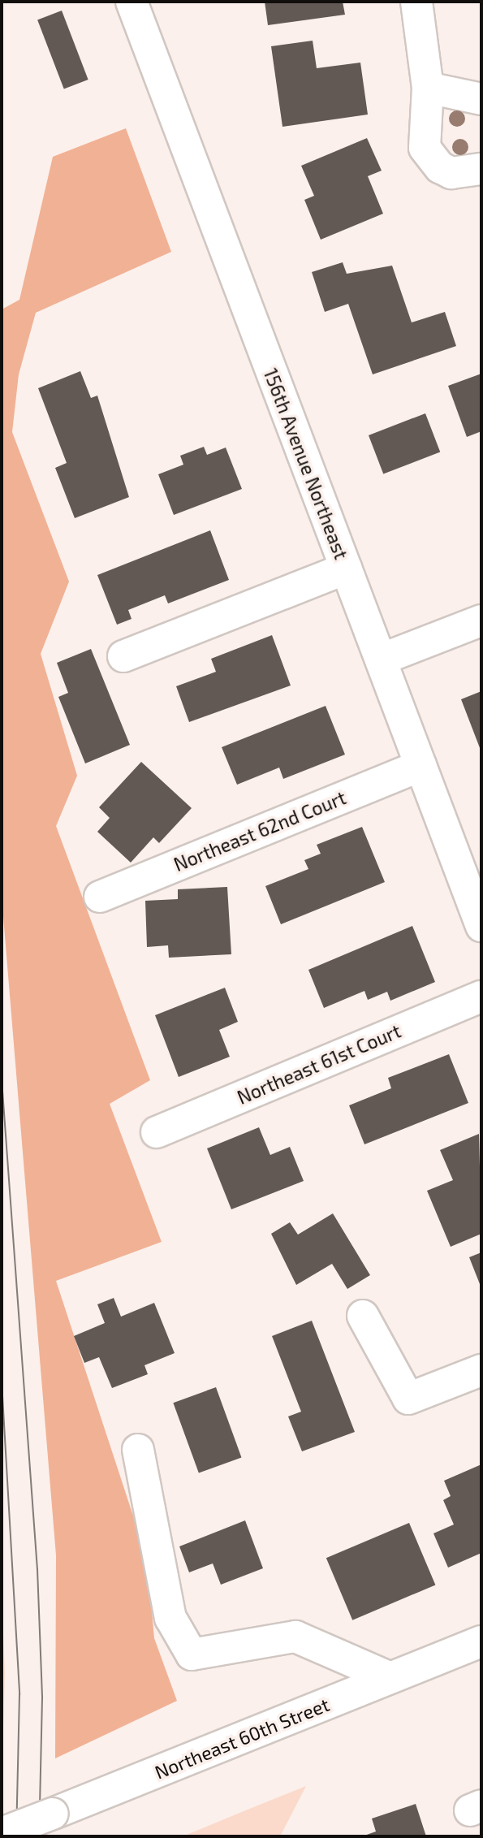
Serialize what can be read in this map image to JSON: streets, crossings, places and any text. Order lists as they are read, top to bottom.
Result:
{
  "streets": {
    "street": [
      "156th Avenue Northeast",
      "Northeast 62nd Court",
      "Northeast 61st Court",
      "Northeast 60th Street"
    ]
  },
  "crossings": [
    ["156th Avenue Northeast", "Northeast 62nd Court"]
  ]
}
